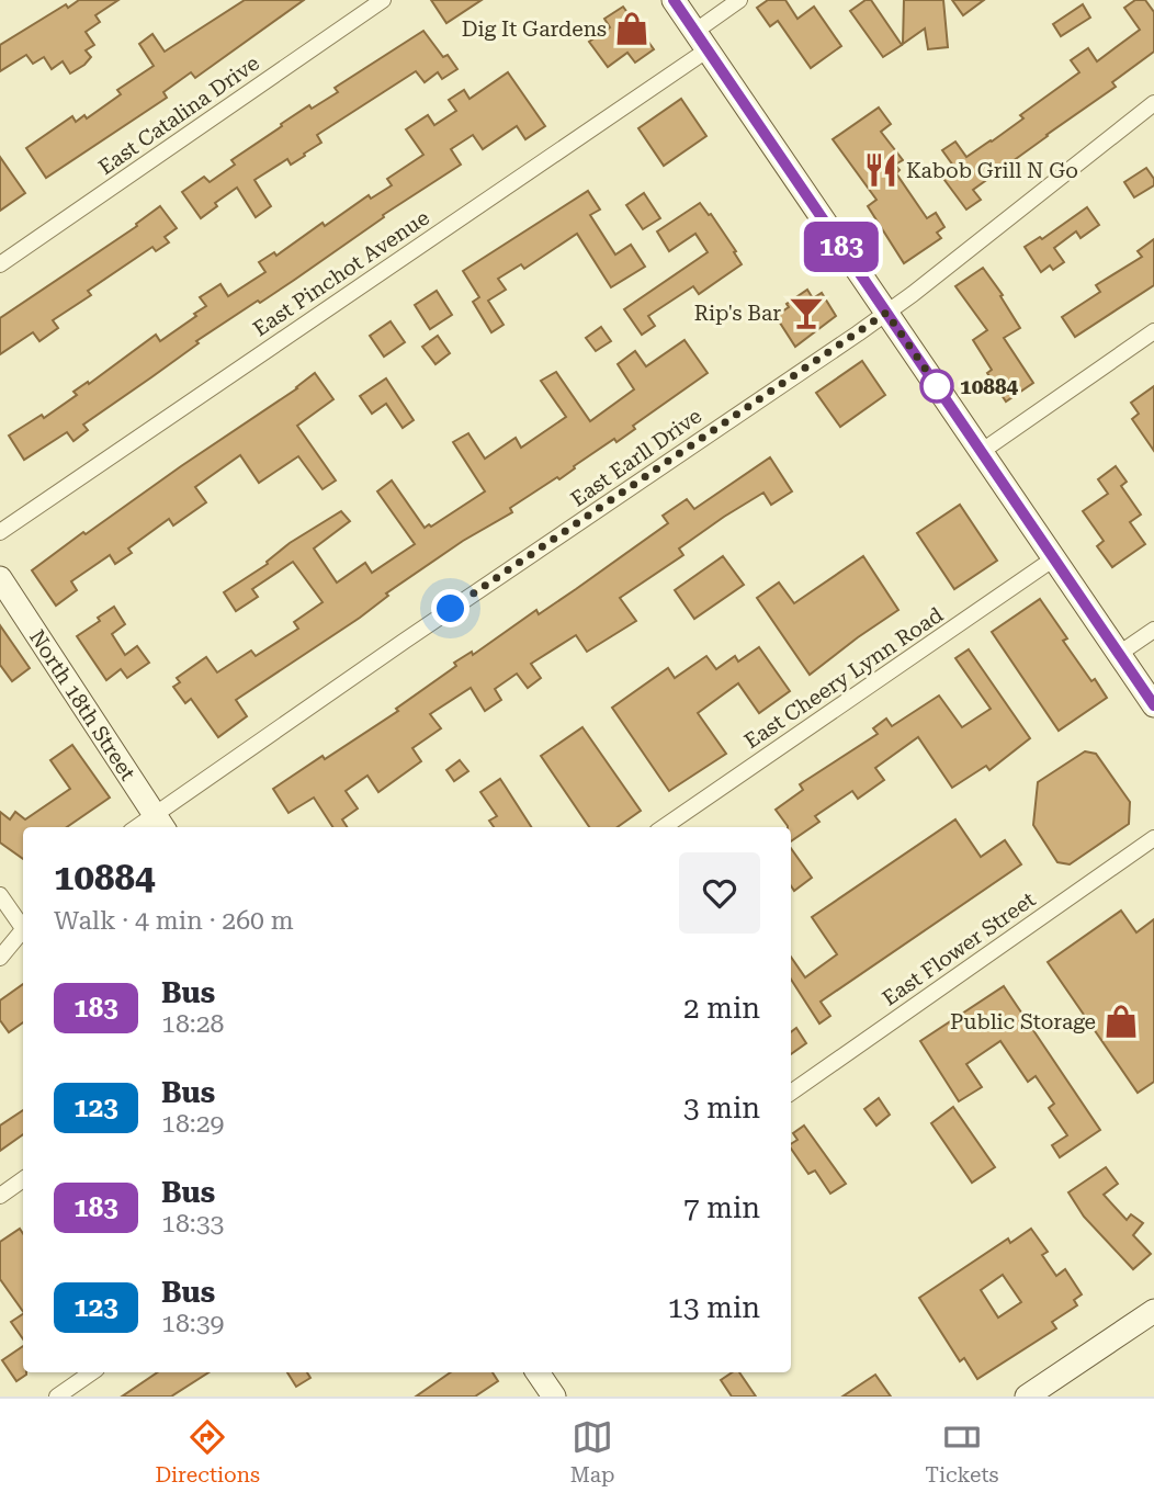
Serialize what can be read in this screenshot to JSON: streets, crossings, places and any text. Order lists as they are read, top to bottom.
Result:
{
  "streets": {
    "main road": ["North 18th Street"],
    "street": [
      "East Catalina Drive",
      "East Pinchot Avenue",
      "East Earll Drive",
      "East Cheery Lynn Road",
      "East Flower Street"
    ]
  },
  "crossings": [
    ["East Earll Drive", "North 18th Street"]
  ],
  "places": {
    "shop": ["Dig It Gardens", "Public Storage"],
    "restaurant": ["Kabob Grill N Go"],
    "bar": ["Rip's Bar"],
    "other": ["10884"]
  },
  "lines": ["bus line 183"],
  "page": {
    "on_map": "183",
    "heading": ["10884", "Walk · 4 min · 260 m"],
    "list": [
      {
        "mark": "183",
        "name": "Bus",
        "note": "18:28",
        "value": "2 min"
      },
      {
        "mark": "123",
        "name": "Bus",
        "note": "18:29",
        "value": "3 min"
      },
      {
        "mark": "183",
        "name": "Bus",
        "note": "18:33",
        "value": "7 min"
      },
      {
        "mark": "123",
        "name": "Bus",
        "note": "18:39",
        "value": "13 min"
      }
    ],
    "tabs": ["Directions", "Map", "Tickets"]
  }
}
